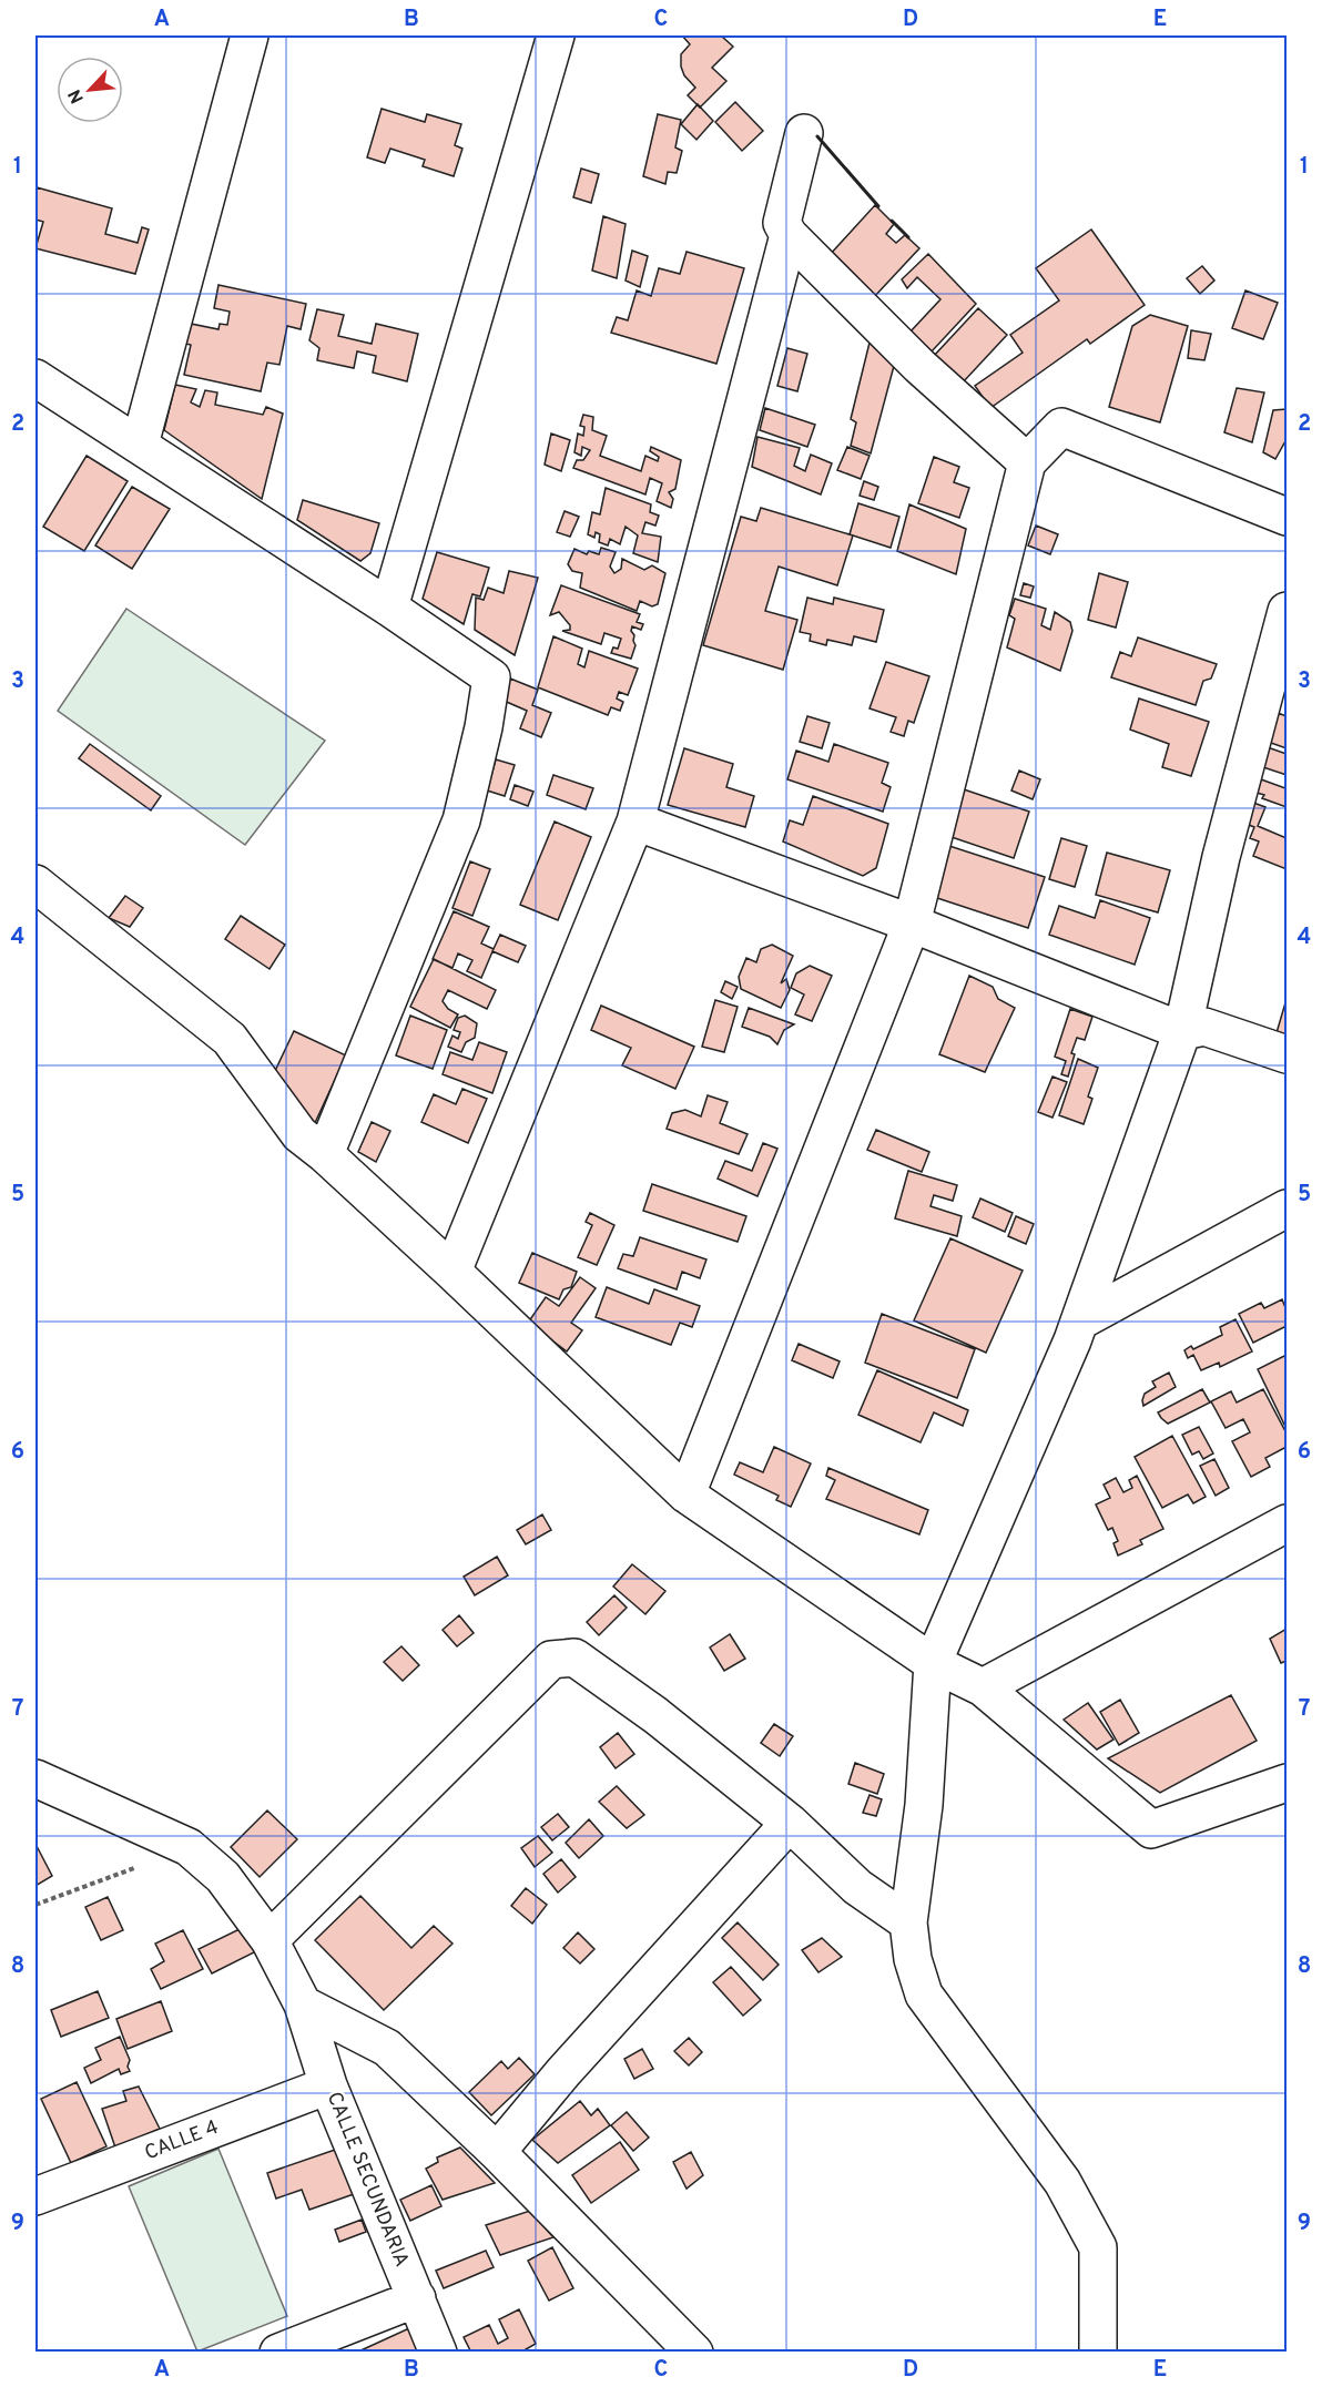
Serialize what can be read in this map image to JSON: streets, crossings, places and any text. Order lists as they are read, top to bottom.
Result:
{
  "streets": {
    "street": ["CALLE 4", "CALLE SECUNDARIA"]
  },
  "crossings": [
    ["CALLE 4", "CALLE SECUNDARIA"]
  ],
  "north": "bottom left",
  "grid": {
    "columns": [
      "A",
      "B",
      "C",
      "D",
      "E"
    ],
    "rows": [
      "1",
      "2",
      "3",
      "4",
      "5",
      "6",
      "7",
      "8",
      "9"
    ]
  }
}
